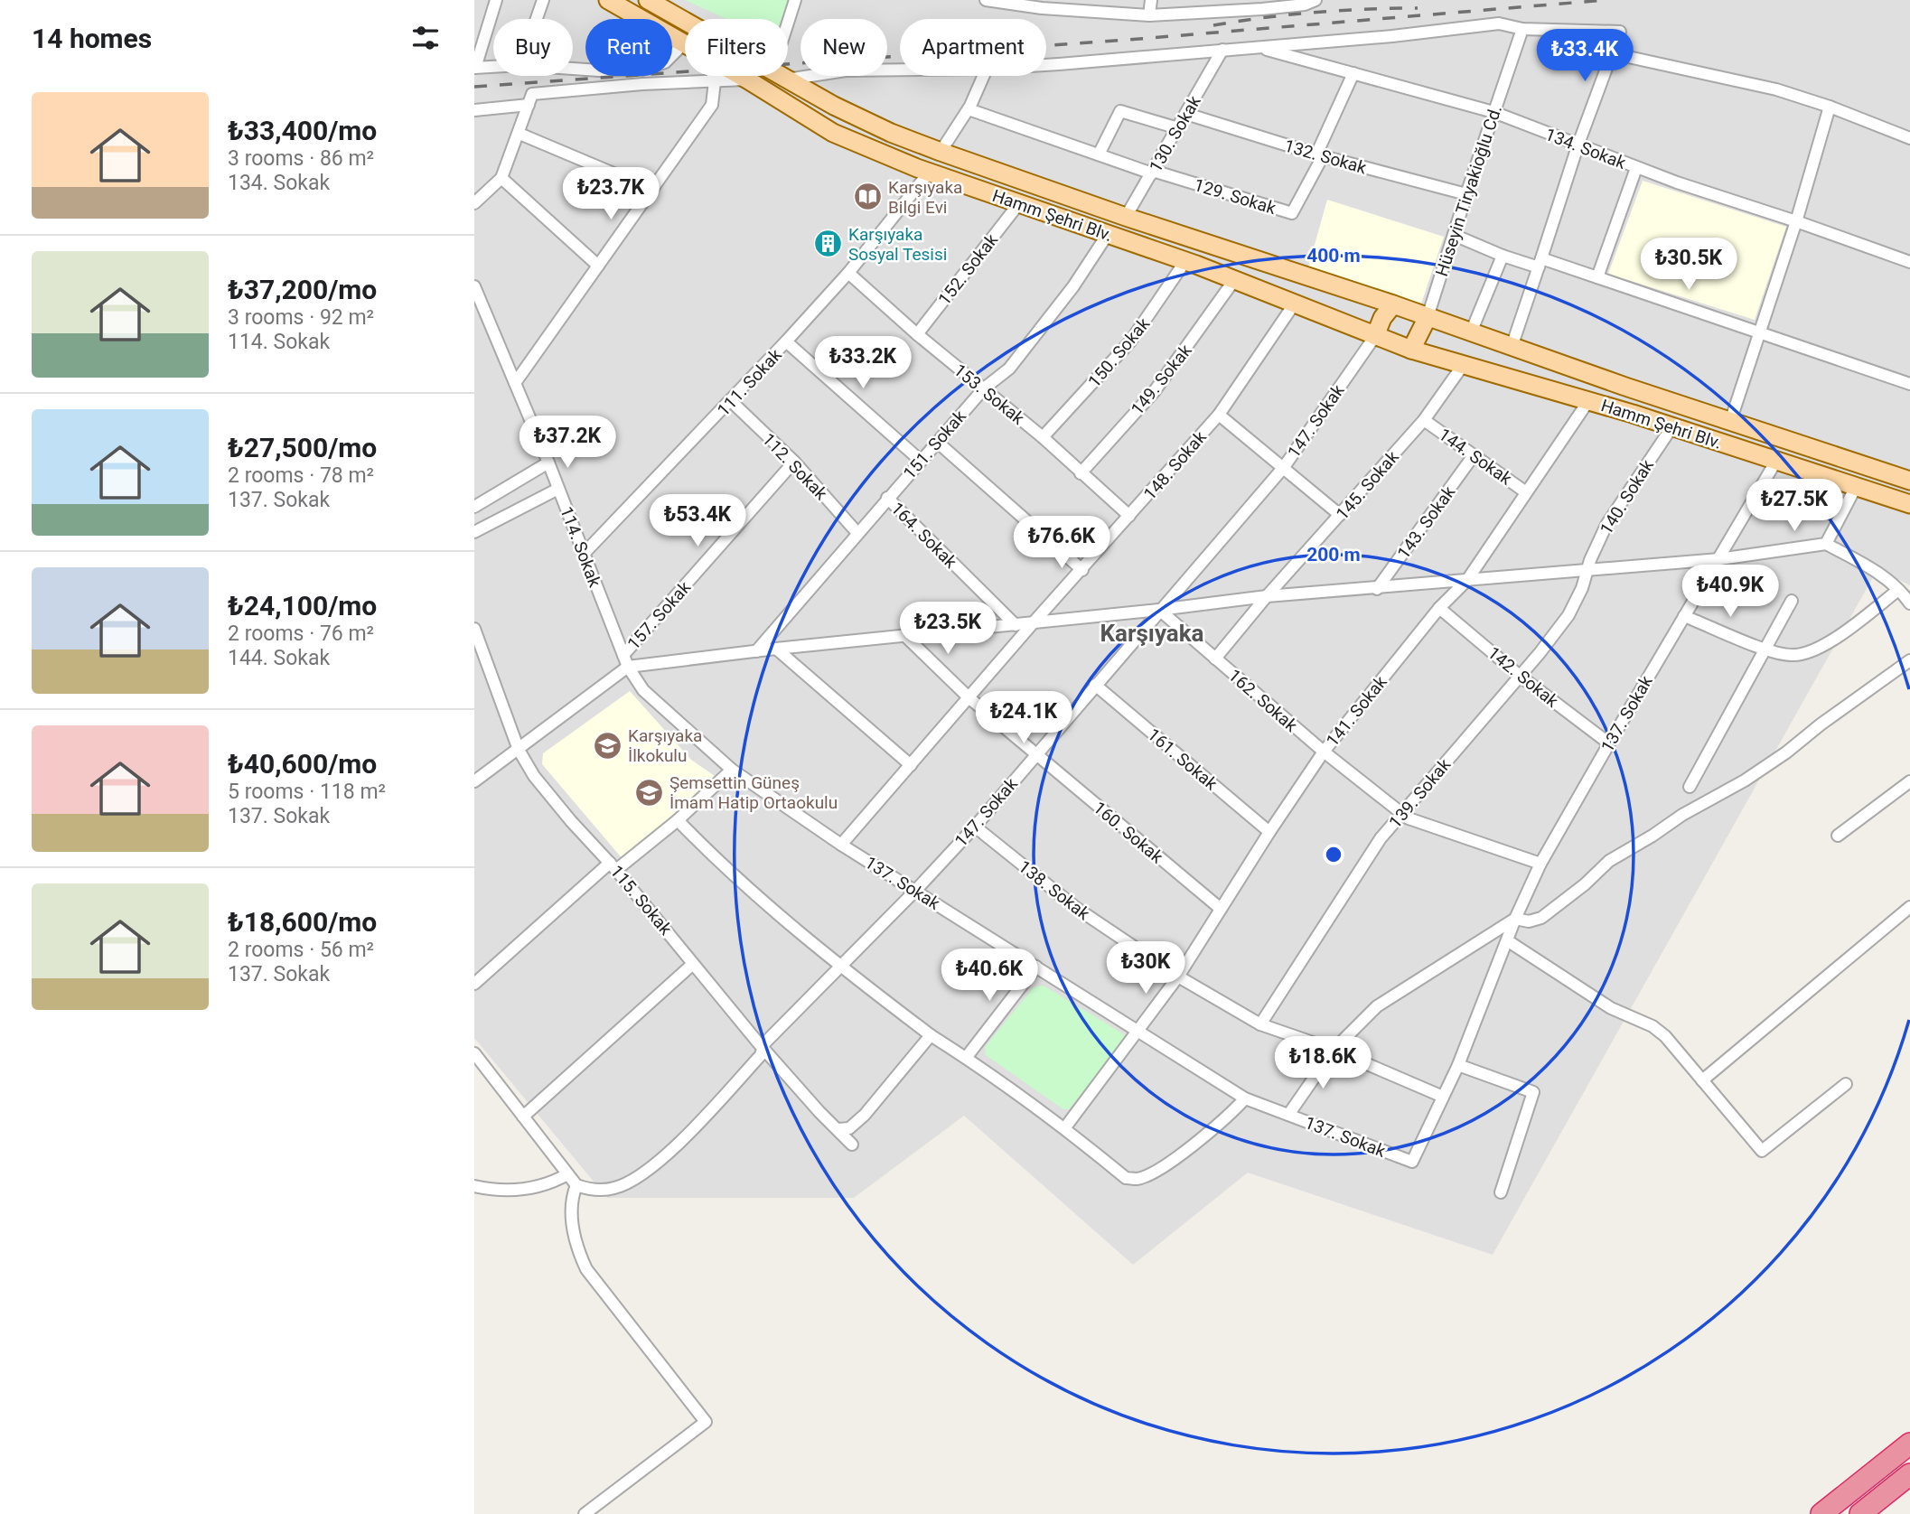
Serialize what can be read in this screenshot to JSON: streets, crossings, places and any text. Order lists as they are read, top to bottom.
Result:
{
  "streets": {
    "main road": ["Hamm Şehri Blv."],
    "street": [
      "130. Sokak",
      "134. Sokak",
      "132. Sokak",
      "Hüseyin Tiryakioğlu Cd.",
      "129. Sokak",
      "152. Sokak",
      "150. Sokak",
      "149. Sokak",
      "111. Sokak",
      "153. Sokak",
      "147. Sokak",
      "151. Sokak",
      "144. Sokak",
      "148. Sokak",
      "112. Sokak",
      "145. Sokak",
      "140. Sokak",
      "143. Sokak",
      "164. Sokak",
      "114. Sokak",
      "157. Sokak",
      "142. Sokak",
      "162. Sokak",
      "141. Sokak",
      "137. Sokak",
      "161. Sokak",
      "139. Sokak",
      "160. Sokak",
      "138. Sokak",
      "115. Sokak"
    ]
  },
  "crossings": [
    ["130. Sokak", "132. Sokak"],
    ["130. Sokak", "129. Sokak"],
    ["130. Sokak", "Hamm Şehri Blv."],
    ["134. Sokak", "Hüseyin Tiryakioğlu Cd."],
    ["132. Sokak", "Hüseyin Tiryakioğlu Cd."],
    ["132. Sokak", "129. Sokak"],
    ["Hüseyin Tiryakioğlu Cd.", "Hamm Şehri Blv."],
    ["Hamm Şehri Blv.", "152. Sokak"],
    ["Hamm Şehri Blv.", "150. Sokak"],
    ["Hamm Şehri Blv.", "149. Sokak"],
    ["Hamm Şehri Blv.", "111. Sokak"],
    ["Hamm Şehri Blv.", "147. Sokak"],
    ["Hamm Şehri Blv.", "151. Sokak"],
    ["Hamm Şehri Blv.", "148. Sokak"],
    ["Hamm Şehri Blv.", "145. Sokak"],
    ["Hamm Şehri Blv.", "140. Sokak"],
    ["Hamm Şehri Blv.", "141. Sokak"],
    ["Hamm Şehri Blv.", "137. Sokak"],
    ["152. Sokak", "153. Sokak"],
    ["150. Sokak", "153. Sokak"],
    ["149. Sokak", "153. Sokak"],
    ["111. Sokak", "153. Sokak"],
    ["111. Sokak", "112. Sokak"],
    ["111. Sokak", "114. Sokak"],
    ["153. Sokak", "151. Sokak"],
    ["153. Sokak", "148. Sokak"],
    ["147. Sokak", "162. Sokak"],
    ["147. Sokak", "137. Sokak"],
    ["147. Sokak", "161. Sokak"],
    ["147. Sokak", "160. Sokak"],
    ["147. Sokak", "138. Sokak"],
    ["147. Sokak", "115. Sokak"],
    ["151. Sokak", "112. Sokak"],
    ["151. Sokak", "164. Sokak"],
    ["144. Sokak", "145. Sokak"],
    ["144. Sokak", "143. Sokak"],
    ["144. Sokak", "141. Sokak"],
    ["148. Sokak", "137. Sokak"],
    ["112. Sokak", "157. Sokak"],
    ["145. Sokak", "162. Sokak"],
    ["140. Sokak", "139. Sokak"],
    ["114. Sokak", "157. Sokak"],
    ["114. Sokak", "137. Sokak"],
    ["142. Sokak", "141. Sokak"],
    ["142. Sokak", "137. Sokak"],
    ["142. Sokak", "139. Sokak"],
    ["162. Sokak", "141. Sokak"],
    ["162. Sokak", "137. Sokak"],
    ["162. Sokak", "139. Sokak"],
    ["141. Sokak", "137. Sokak"],
    ["141. Sokak", "161. Sokak"],
    ["141. Sokak", "160. Sokak"],
    ["141. Sokak", "138. Sokak"],
    ["137. Sokak", "138. Sokak"],
    ["139. Sokak", "138. Sokak"]
  ],
  "districts": ["Karşıyaka"],
  "places": {
    "library": ["Karşıyaka Bilgi Evi"],
    "building": ["Karşıyaka Sosyal Tesisi"],
    "school or university": ["Karşıyaka İlkokulu", "Şemsettin Güneş İmam Hatip Ortaokulu"]
  },
  "page": {
    "heading": "14 homes",
    "chip": [
      "Buy",
      "Rent",
      "Filters",
      "New",
      "Apartment"
    ],
    "price": [
      "₺33.4K",
      "₺23.7K",
      "₺30.5K",
      "₺33.2K",
      "₺37.2K",
      "₺27.5K",
      "₺53.4K",
      "₺76.6K",
      "₺40.9K",
      "₺23.5K",
      "₺24.1K",
      "₺30K",
      "₺40.6K",
      "₺18.6K"
    ],
    "list": [
      {
        "name": "₺33,400/mo",
        "note": "3 rooms · 86 m² · 134. Sokak"
      },
      {
        "name": "₺37,200/mo",
        "note": "3 rooms · 92 m² · 114. Sokak"
      },
      {
        "name": "₺27,500/mo",
        "note": "2 rooms · 78 m² · 137. Sokak"
      },
      {
        "name": "₺24,100/mo",
        "note": "2 rooms · 76 m² · 144. Sokak"
      },
      {
        "name": "₺40,600/mo",
        "note": "5 rooms · 118 m² · 137. Sokak"
      },
      {
        "name": "₺18,600/mo",
        "note": "2 rooms · 56 m² · 137. Sokak"
      }
    ]
  },
  "rings": ["400 m", "200 m"]
}
